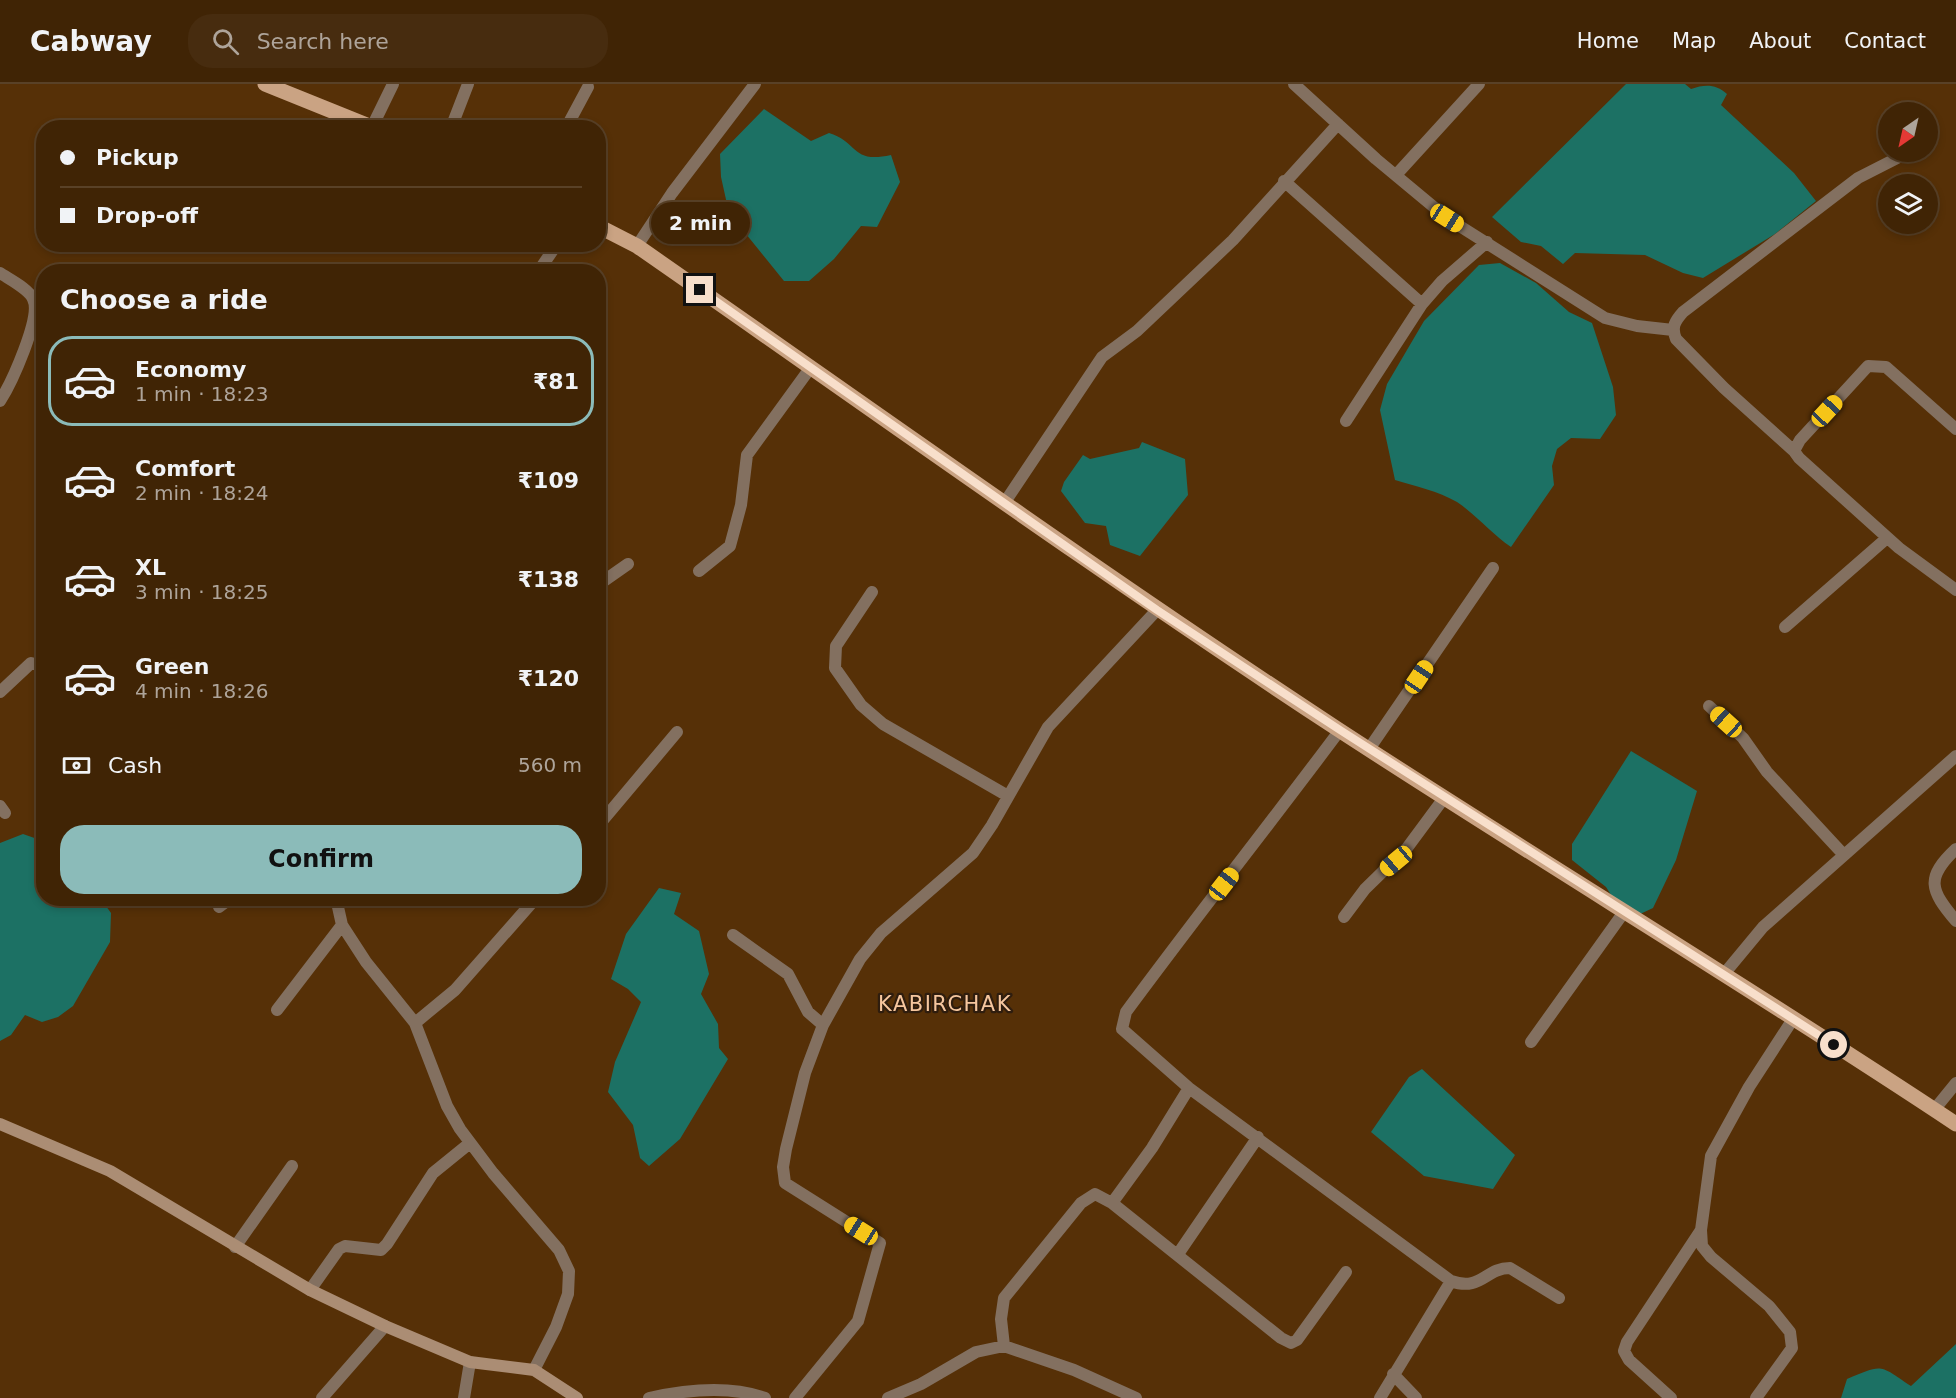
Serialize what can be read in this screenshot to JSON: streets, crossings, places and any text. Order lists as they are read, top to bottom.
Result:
{
  "districts": ["KABIRCHAK"],
  "north": "bottom left",
  "page": {
    "header": "Cabway",
    "search": "Search here",
    "nav": [
      "Home",
      "Map",
      "About",
      "Contact"
    ],
    "banner": ["Pickup", "Drop-off"],
    "bubble": "2 min",
    "heading": "Choose a ride",
    "list": [
      {
        "name": "Economy",
        "note": "1 min · 18:23",
        "value": "₹81"
      },
      {
        "name": "Comfort",
        "note": "2 min · 18:24",
        "value": "₹109"
      },
      {
        "name": "XL",
        "note": "3 min · 18:25",
        "value": "₹138"
      },
      {
        "name": "Green",
        "note": "4 min · 18:26",
        "value": "₹120"
      }
    ],
    "pay": ["Cash", "560 m"],
    "buttons": "Confirm"
  }
}
